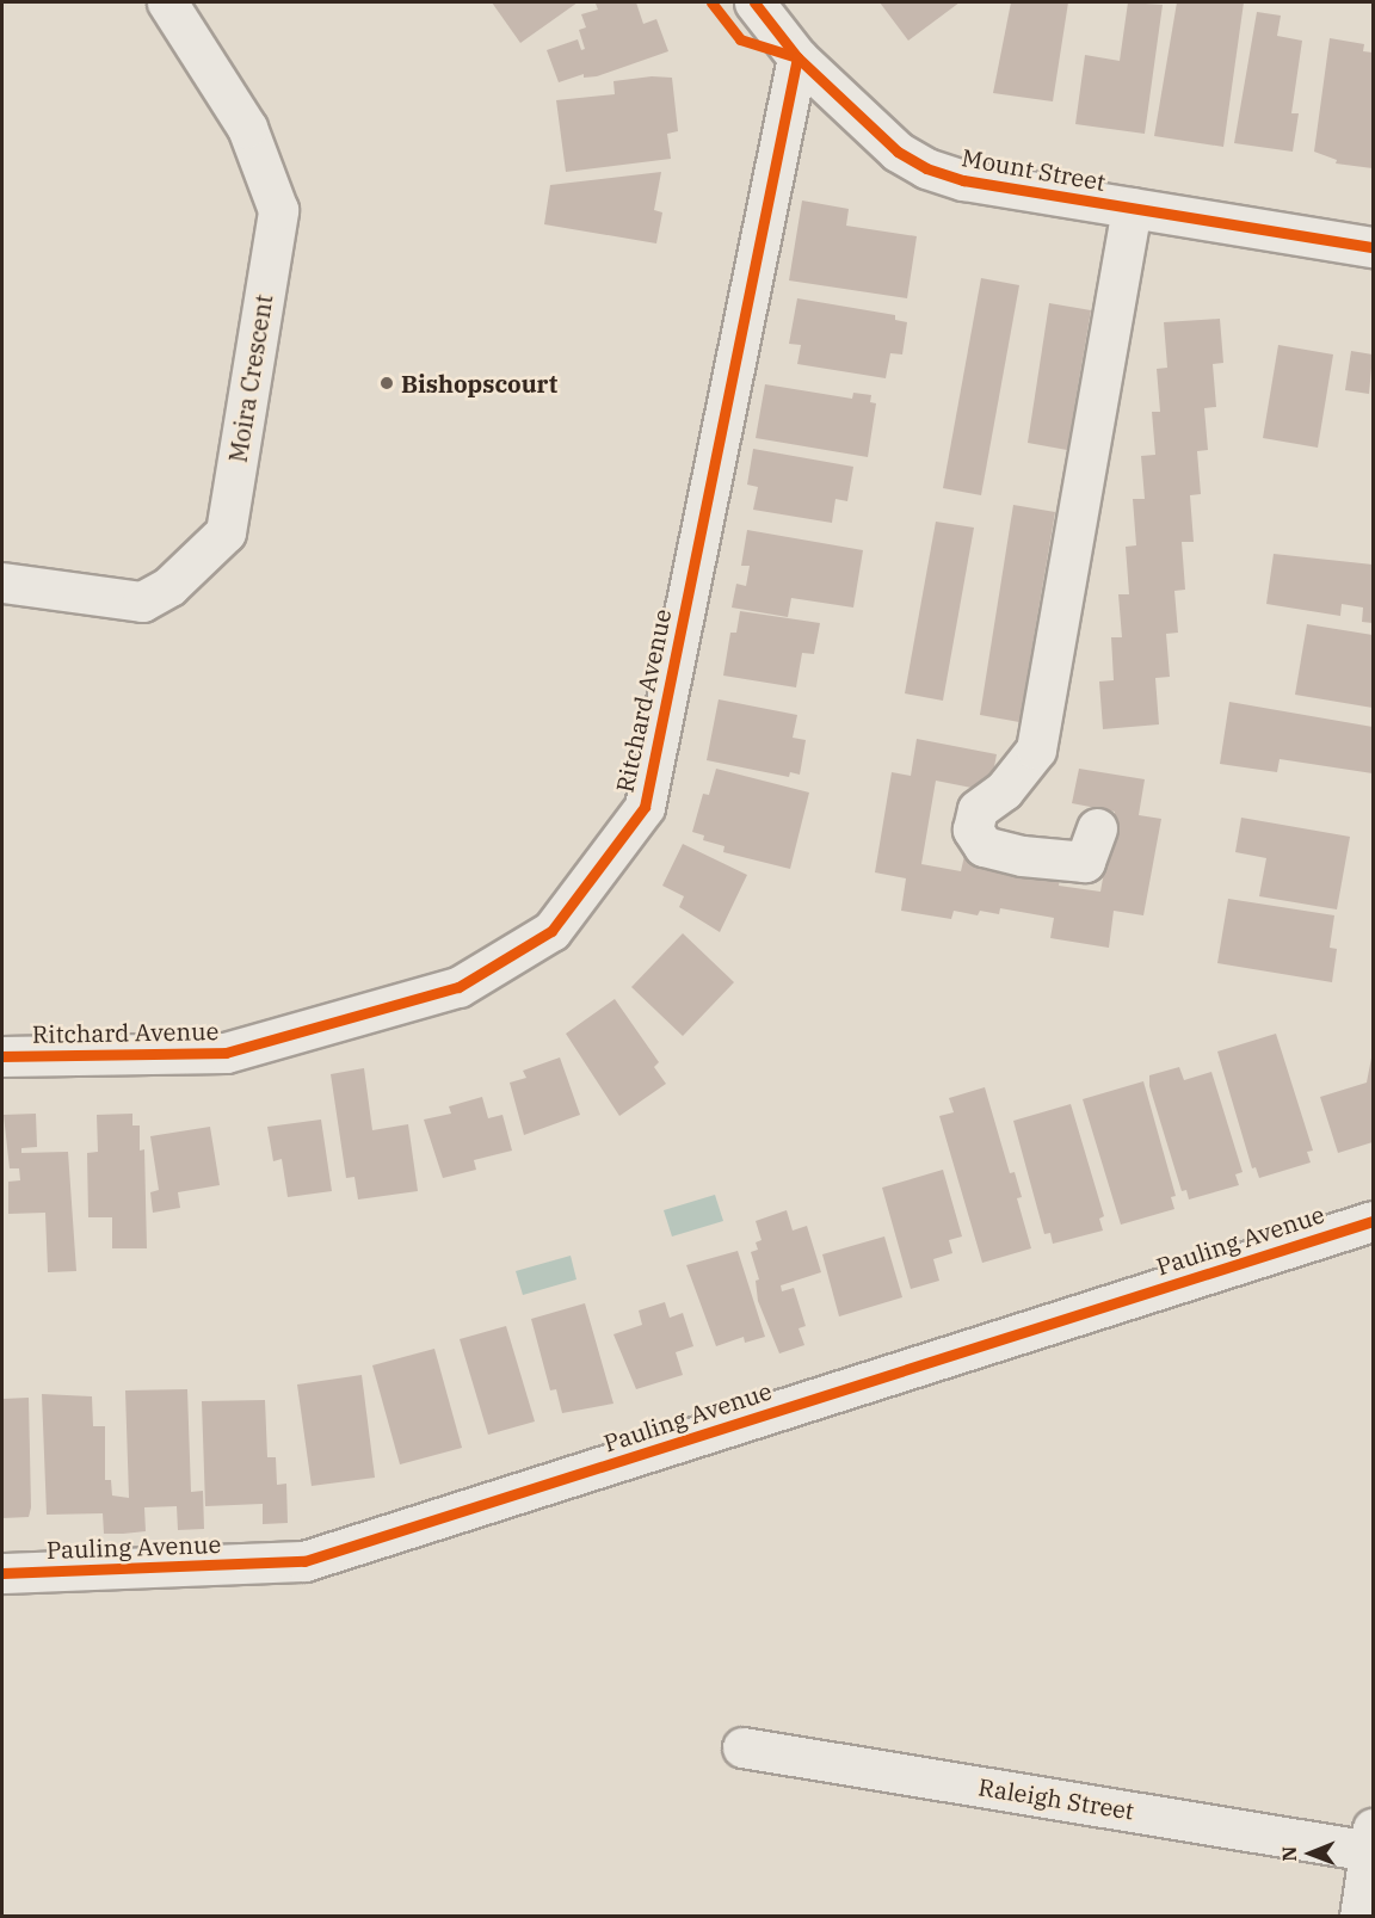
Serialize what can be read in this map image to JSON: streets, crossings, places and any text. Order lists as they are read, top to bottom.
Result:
{
  "streets": {
    "street": [
      "Mount Street",
      "Moira Crescent",
      "Ritchard Avenue",
      "Pauling Avenue",
      "Raleigh Street"
    ]
  },
  "crossings": [
    ["Mount Street", "Ritchard Avenue"]
  ],
  "places": ["Bishopscourt"],
  "north": "left"
}
